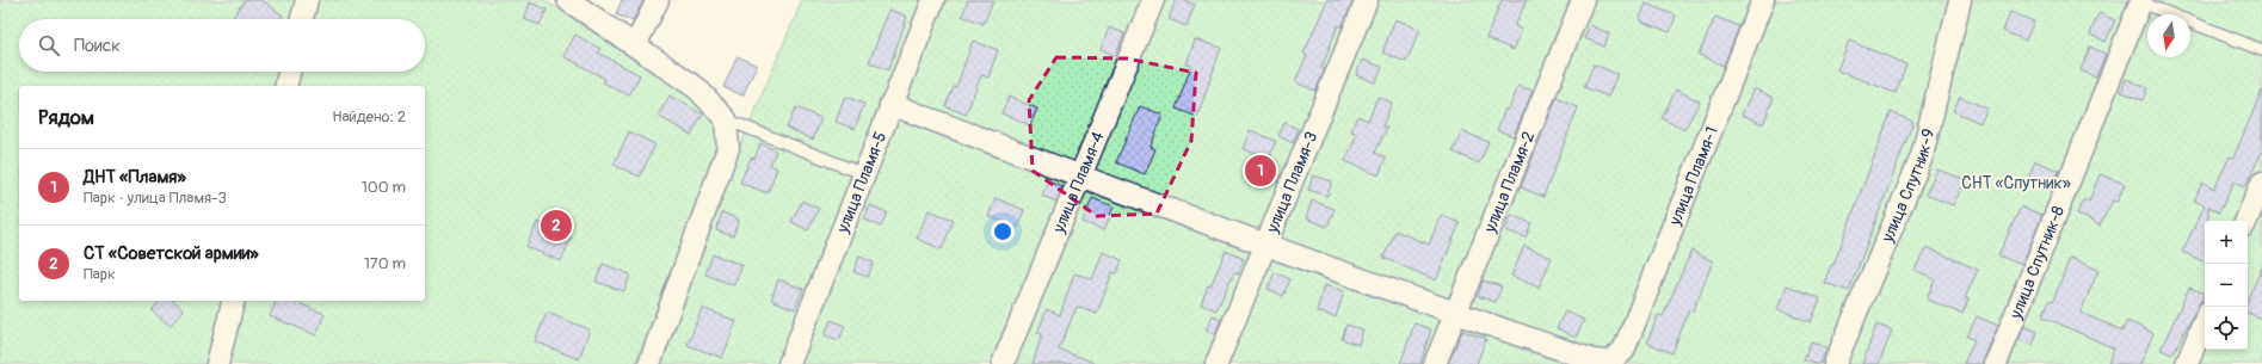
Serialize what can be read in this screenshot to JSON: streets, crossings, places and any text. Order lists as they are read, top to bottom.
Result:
{
  "streets": {
    "street": [
      "улица Пламя-1",
      "улица Пламя-5",
      "улица Пламя-3",
      "улица Пламя-4",
      "улица Пламя-2",
      "улица Спутник-9",
      "улица Спутник-8"
    ]
  },
  "crossings": [
    ["улица Пламя-1", "улица Пламя-2"]
  ],
  "parks": ["СНТ «Спутник»"],
  "north": "bottom",
  "page": {
    "search": "Поиск",
    "heading": ["Рядом", "Найдено: 2"],
    "list": [
      {
        "mark": "1",
        "name": "ДНТ «Пламя»",
        "note": "Парк · улица Пламя-3",
        "value": "100 m"
      },
      {
        "mark": "2",
        "name": "СТ «Советской армии»",
        "note": "Парк",
        "value": "170 m"
      }
    ],
    "pins": ["1", "2"],
    "map_buttons": ["+", "−"]
  }
}
